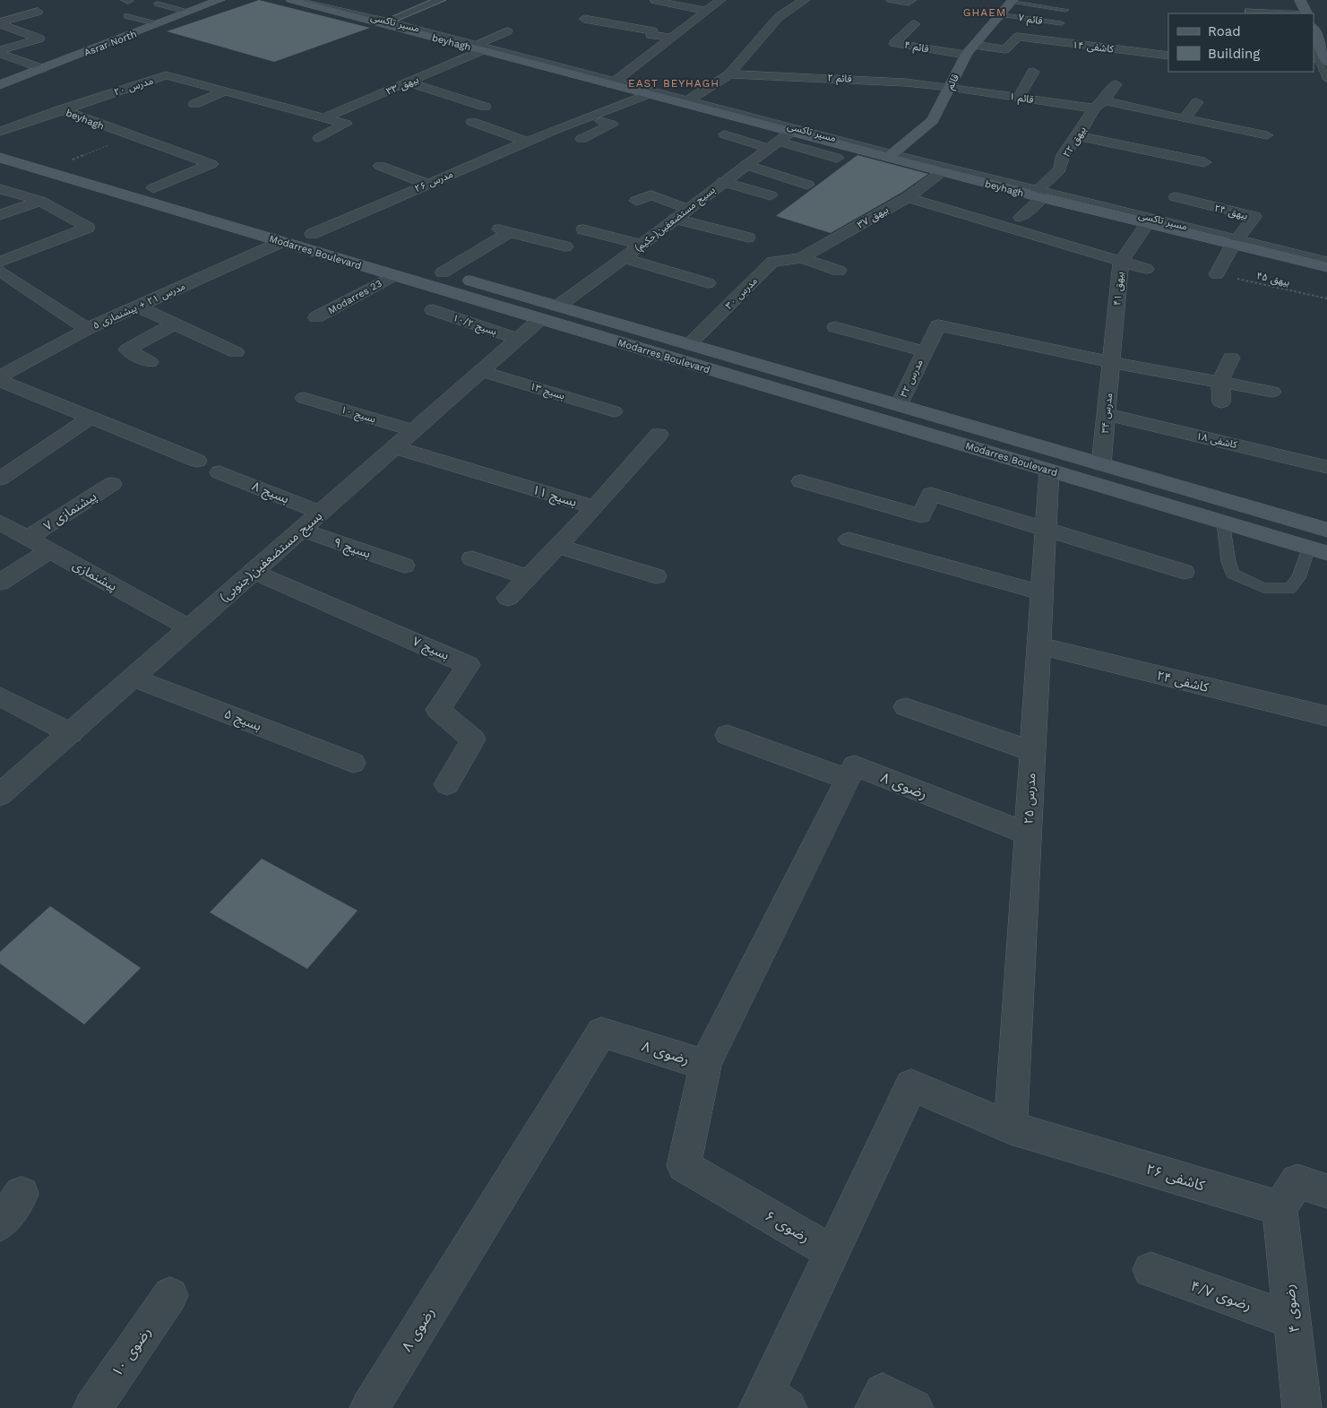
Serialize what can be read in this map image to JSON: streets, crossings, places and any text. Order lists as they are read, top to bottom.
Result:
{
  "streets": {
    "main road": [
      "beyhagh",
      "Asrar North",
      "قائم",
      "Modarres Boulevard"
    ],
    "street": [
      "قائم ۴",
      "کاشفی ۱۴",
      "قائم ۲",
      "بیهق ۳۳",
      "مدرس ۲۰",
      "قائم ۱",
      "بیهق ۲۲",
      "مدرس ۲۶",
      "بیهق ۲۴",
      "بیهق ۳۷",
      "بسیج مستضعفین(حکیم)",
      "بیهق ۴۱",
      "مدرس ۳۰",
      "Modarres 23",
      "مدرس ۲۱ + پیشنمازی ۵",
      "بسیج ۱۰/۲",
      "مدرس ۳۲",
      "بسیج ۱۳",
      "مدرس ۳۴",
      "بسیج ۱۰",
      "کاشفی ۱۸",
      "بسیج ۸",
      "بسیج ۱۱",
      "پیشنمازی ۷",
      "بسیج ۹",
      "بسیج مستضعفین(جنوبی)",
      "پیشنمازی",
      "بسیج ۷",
      "کاشفی ۲۴",
      "بسیج ۵",
      "رضوی ۸",
      "مدرس ۲۵",
      "کاشفی ۲۶",
      "رضوی ۶",
      "رضوی ۴/۷",
      "رضوی ۴",
      "رضوی ۱۰"
    ],
    "lane": ["قائم ۷", "مسیر تاکسی"],
    "path": ["بیهق ۴۵"]
  },
  "crossings": [
    ["قائم ۷", "قائم"],
    ["مسیر تاکسی", "beyhagh"],
    ["مسیر تاکسی", "قائم"],
    ["مسیر تاکسی", "بیهق ۳۳"],
    ["مسیر تاکسی", "بیهق ۲۲"],
    ["مسیر تاکسی", "بیهق ۲۴"],
    ["beyhagh", "قائم"],
    ["beyhagh", "بیهق ۳۳"],
    ["beyhagh", "مدرس ۲۰"],
    ["beyhagh", "بیهق ۲۲"],
    ["beyhagh", "بیهق ۲۴"],
    ["beyhagh", "بیهق ۳۷"],
    ["beyhagh", "بسیج مستضعفین(حکیم)"],
    ["beyhagh", "Modarres Boulevard"],
    ["beyhagh", "بیهق ۴۱"],
    ["قائم ۴", "قائم"],
    ["کاشفی ۱۴", "قائم"],
    ["قائم ۲", "قائم"],
    ["قائم ۲", "قائم ۱"],
    ["قائم", "قائم ۱"],
    ["بیهق ۳۳", "مدرس ۲۰"],
    ["قائم ۱", "بیهق ۲۲"],
    ["مدرس ۲۶", "Modarres Boulevard"],
    ["بیهق ۳۷", "مدرس ۳۰"],
    ["بسیج مستضعفین(حکیم)", "Modarres Boulevard"],
    ["Modarres Boulevard", "مدرس ۳۰"],
    ["Modarres Boulevard", "Modarres 23"],
    ["Modarres Boulevard", "مدرس ۲۱ + پیشنمازی ۵"],
    ["Modarres Boulevard", "مدرس ۳۲"],
    ["Modarres Boulevard", "مدرس ۳۴"],
    ["Modarres Boulevard", "بسیج مستضعفین(جنوبی)"],
    ["Modarres Boulevard", "مدرس ۲۵"],
    ["بیهق ۴۱", "مدرس ۳۲"],
    ["بیهق ۴۱", "مدرس ۳۴"],
    ["بسیج ۱۰/۲", "بسیج مستضعفین(جنوبی)"],
    ["مدرس ۳۲", "مدرس ۳۴"],
    ["بسیج ۱۳", "بسیج مستضعفین(جنوبی)"],
    ["مدرس ۳۴", "کاشفی ۱۸"],
    ["بسیج ۱۰", "بسیج مستضعفین(جنوبی)"],
    ["بسیج ۸", "بسیج مستضعفین(جنوبی)"],
    ["بسیج ۱۱", "بسیج مستضعفین(جنوبی)"],
    ["پیشنمازی ۷", "پیشنمازی"],
    ["بسیج ۹", "بسیج مستضعفین(جنوبی)"],
    ["بسیج مستضعفین(جنوبی)", "پیشنمازی"],
    ["بسیج مستضعفین(جنوبی)", "بسیج ۷"],
    ["بسیج مستضعفین(جنوبی)", "بسیج ۵"],
    ["کاشفی ۲۴", "مدرس ۲۵"],
    ["رضوی ۸", "مدرس ۲۵"],
    ["رضوی ۸", "رضوی ۶"],
    ["مدرس ۲۵", "کاشفی ۲۶"],
    ["کاشفی ۲۶", "رضوی ۶"],
    ["کاشفی ۲۶", "رضوی ۴"],
    ["رضوی ۴/۷", "رضوی ۴"]
  ],
  "districts": ["GHAEM", "EAST BEYHAGH"],
  "legend": ["Road", "Building"]
}
